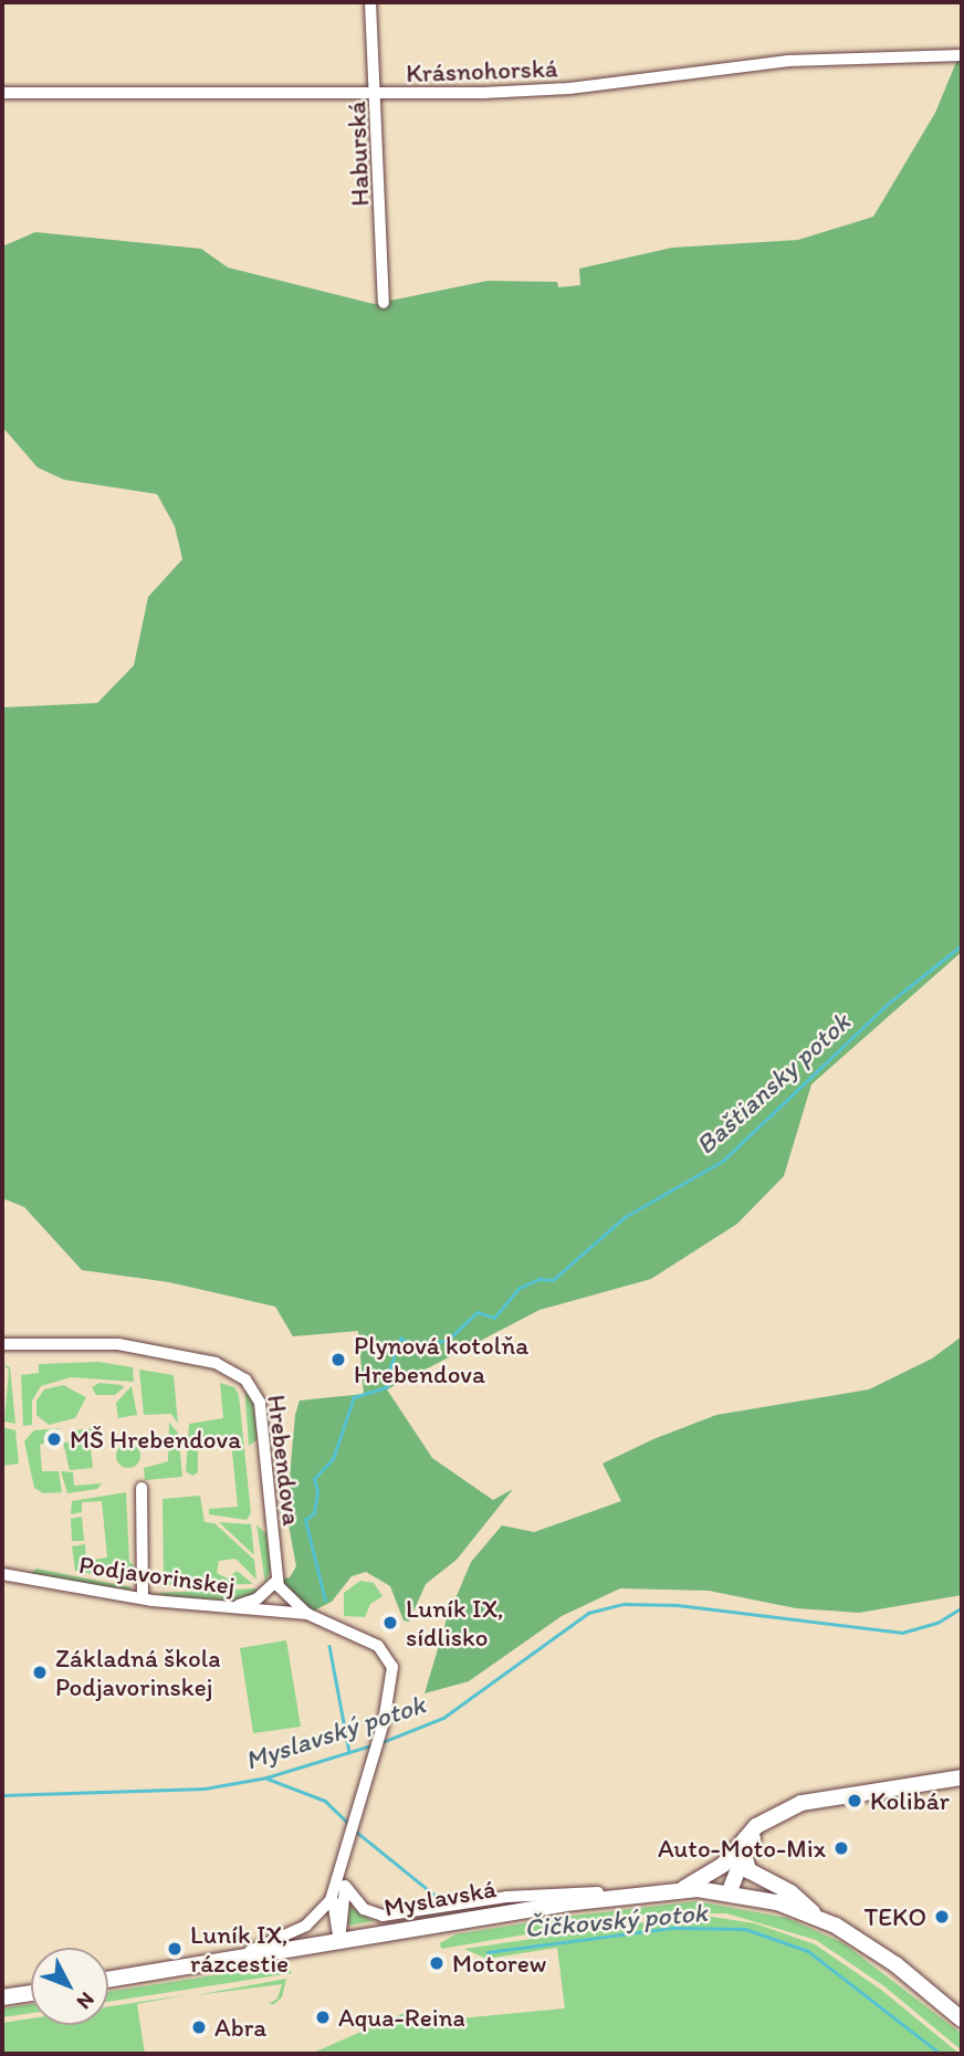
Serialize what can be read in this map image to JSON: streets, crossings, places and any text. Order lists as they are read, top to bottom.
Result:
{
  "streets": {
    "street": [
      "Krásnohorská",
      "Haburská",
      "Hrebendova",
      "Podjavorinskej",
      "Myslavská"
    ]
  },
  "crossings": [
    ["Krásnohorská", "Haburská"]
  ],
  "water": ["Baštiansky potok", "Myslavský potok", "Čičkovský potok"],
  "places": [
    "Plynová kotolňa Hrebendova",
    "MŠ Hrebendova",
    "Luník IX, sídlisko",
    "Základná škola Podjavorinskej",
    "Kolibár",
    "Auto-Moto-Mix",
    "TEKO",
    "Luník IX, rázcestie",
    "Motorew",
    "Aqua-Reina",
    "Abra"
  ],
  "north": "bottom right"
}
